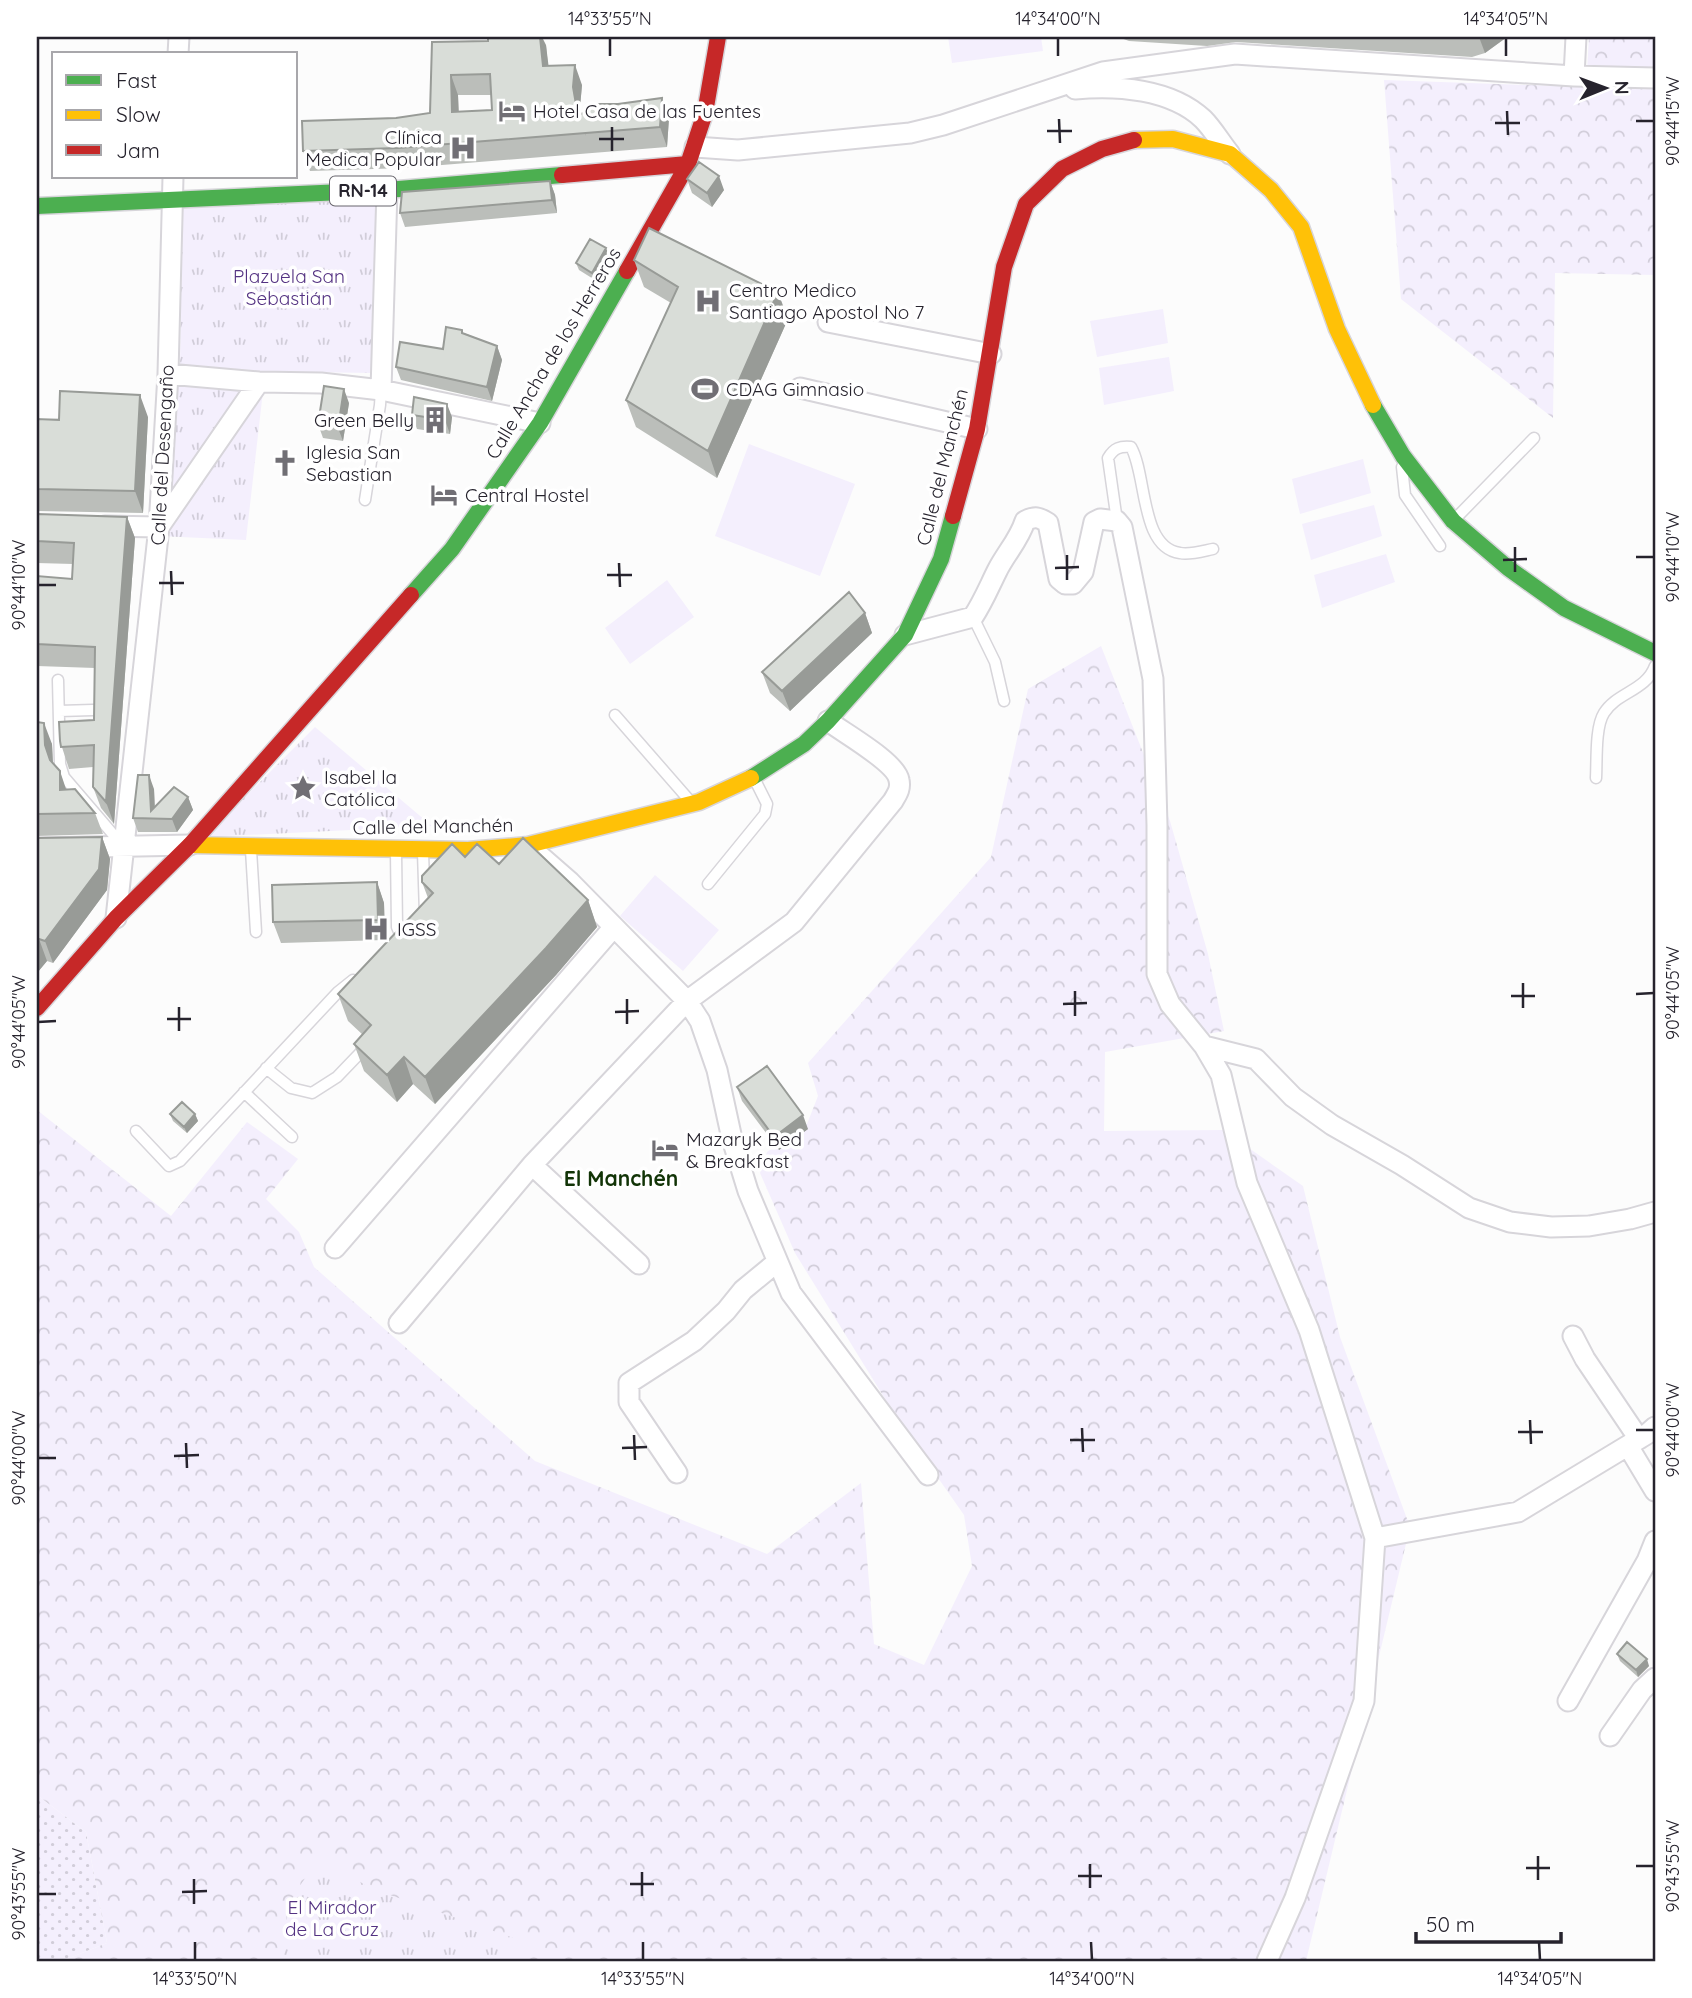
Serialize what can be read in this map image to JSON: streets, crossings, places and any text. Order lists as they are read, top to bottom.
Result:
{
  "streets": {
    "street": [
      "RN-14",
      "Calle Ancha de los Herreros",
      "Calle del Desengaño",
      "Calle del Manchén"
    ]
  },
  "crossings": [
    ["RN-14", "Calle Ancha de los Herreros"],
    ["RN-14", "Calle del Desengaño"],
    ["Calle Ancha de los Herreros", "Calle del Manchén"]
  ],
  "districts": ["El Manchén"],
  "parks": ["Plazuela San Sebastián", "El Mirador de La Cruz"],
  "places": {
    "hotel": ["Hotel Casa de las Fuentes", "Central Hostel", "Mazaryk Bed & Breakfast"],
    "hospital": ["Clínica Medica Popular", "Centro Medico Santiago Apostol No 7", "IGSS"],
    "sports": ["CDAG Gimnasio"],
    "building": ["Green Belly"],
    "church": ["Iglesia San Sebastian"],
    "place": ["Isabel la Católica"]
  },
  "legend": ["Fast", "Slow", "Jam"],
  "scale_bar": "50 m",
  "north": "right",
  "coordinates": [
    "14°33'55\"N",
    "14°34'00\"N",
    "14°34'05\"N",
    "90°44'15\"W",
    "90°44'10\"W",
    "90°44'05\"W",
    "90°44'00\"W",
    "90°43'55\"W",
    "14°33'50\"N"
  ]
}
